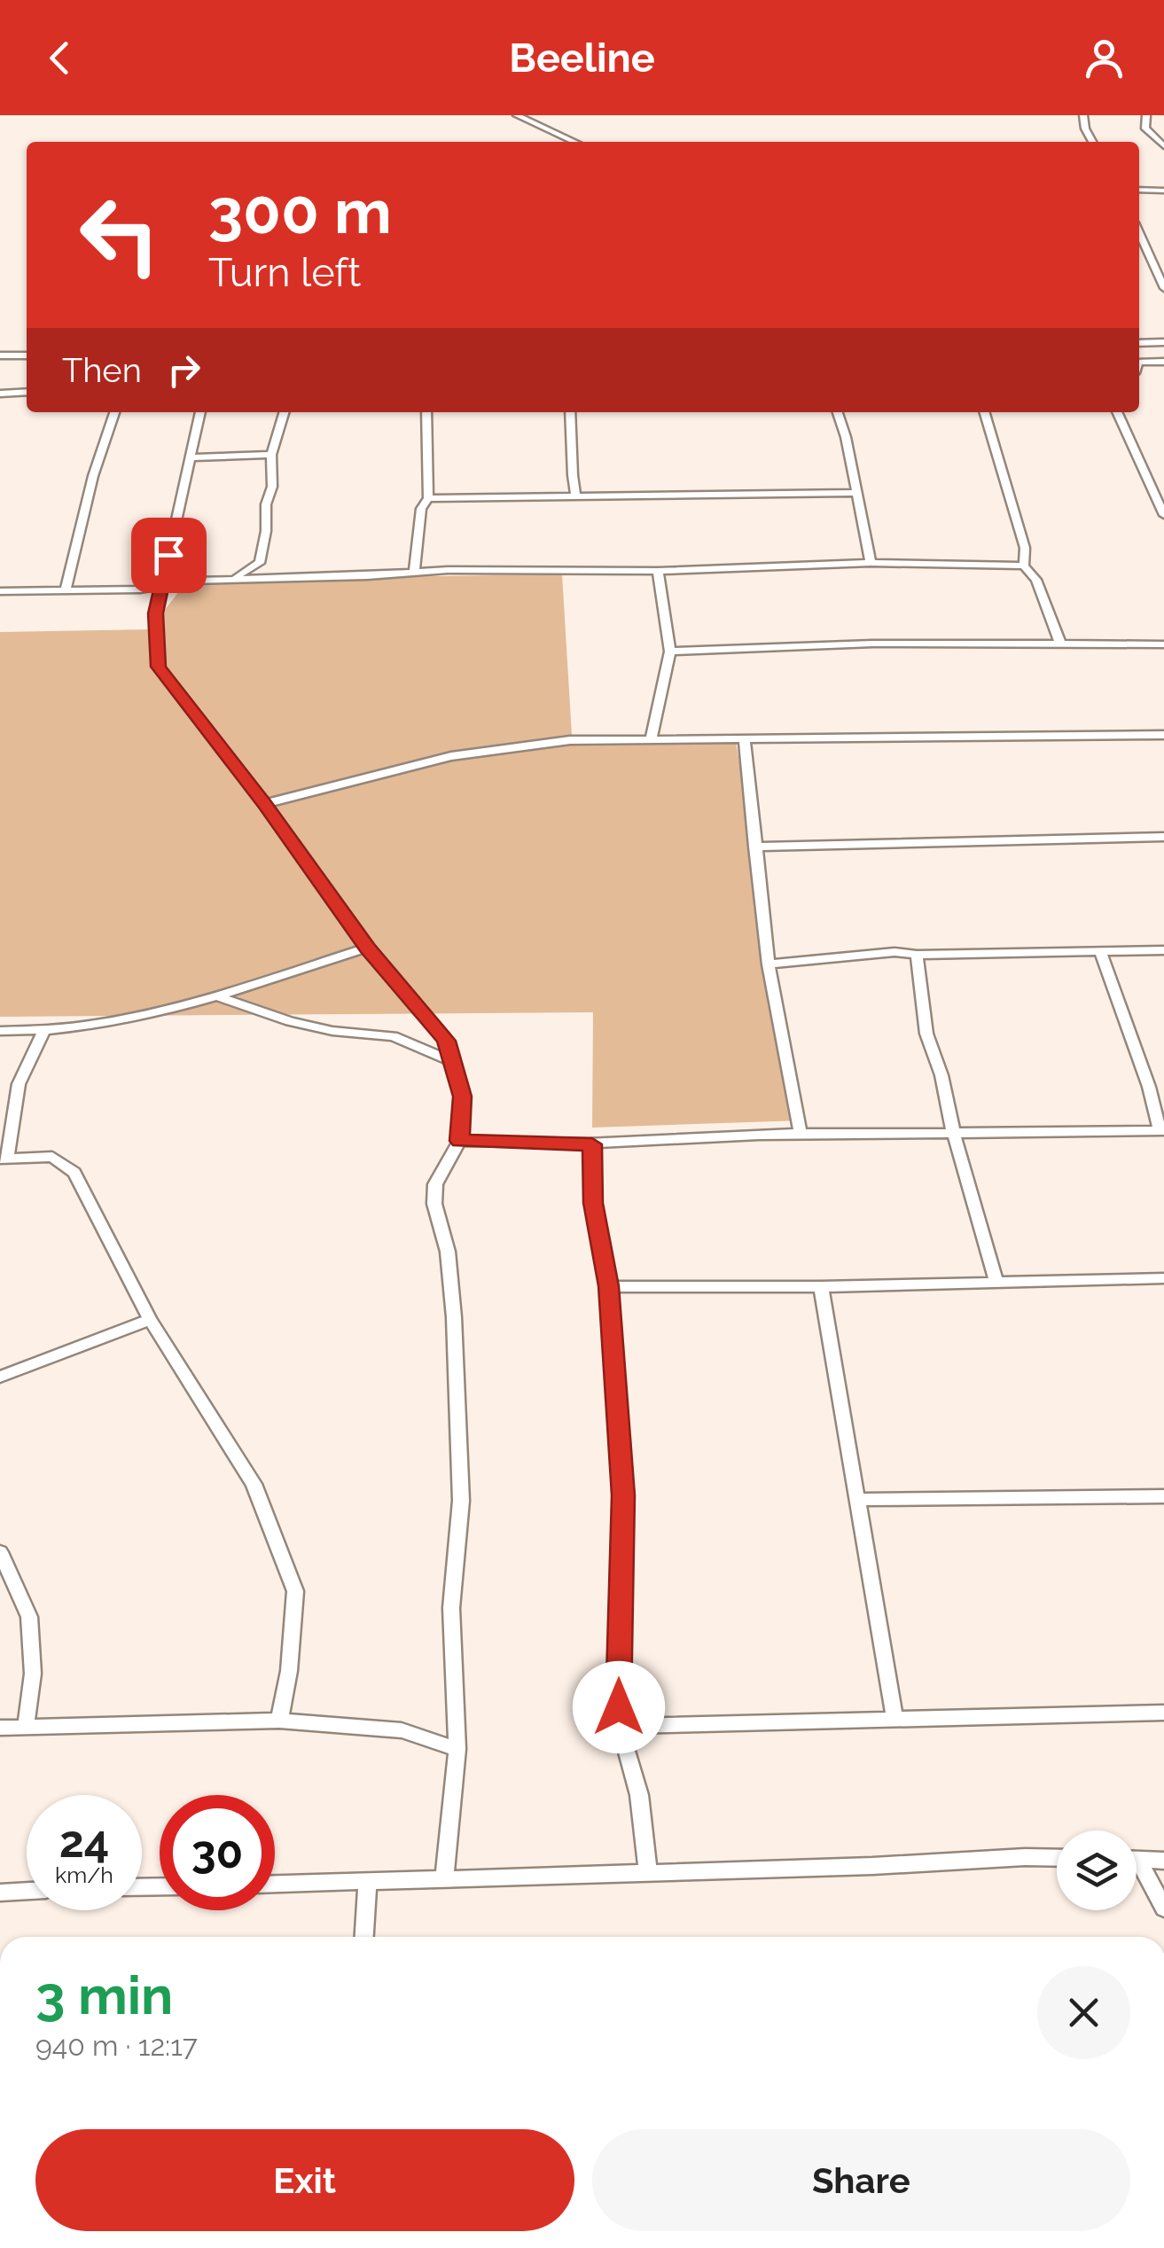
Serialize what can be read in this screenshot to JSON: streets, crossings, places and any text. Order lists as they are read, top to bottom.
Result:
{
  "page": {
    "header": "Beeline",
    "turn": ["300 m", "Turn left"],
    "then": "Then",
    "speed": "24 km/h",
    "limit": "30",
    "heading": ["3 min", "940 m · 12:17"],
    "buttons": ["Exit", "Share"]
  }
}
